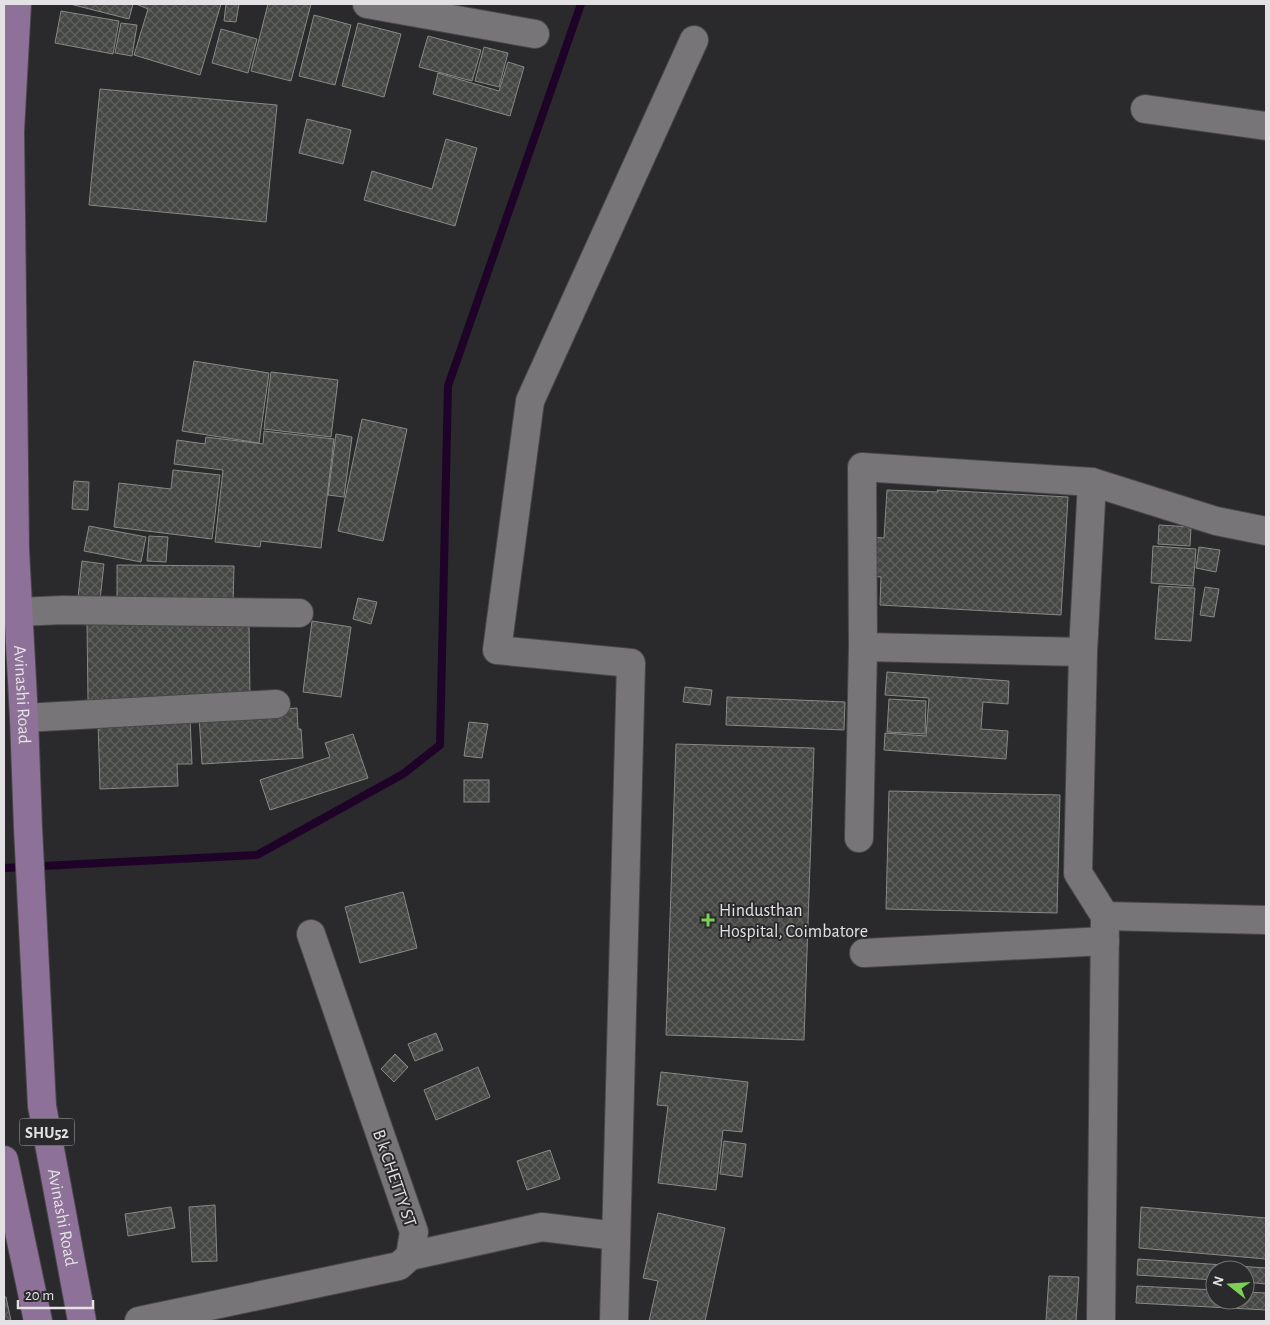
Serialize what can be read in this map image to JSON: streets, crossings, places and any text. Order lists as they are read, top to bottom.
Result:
{
  "streets": {
    "main road": ["Avinashi Road", "SHU52"],
    "street": ["B k CHETTY ST"]
  },
  "places": {
    "health": ["Hindusthan Hospital, Coimbatore"]
  },
  "scale_bar": "20 m",
  "north": "left"
}
